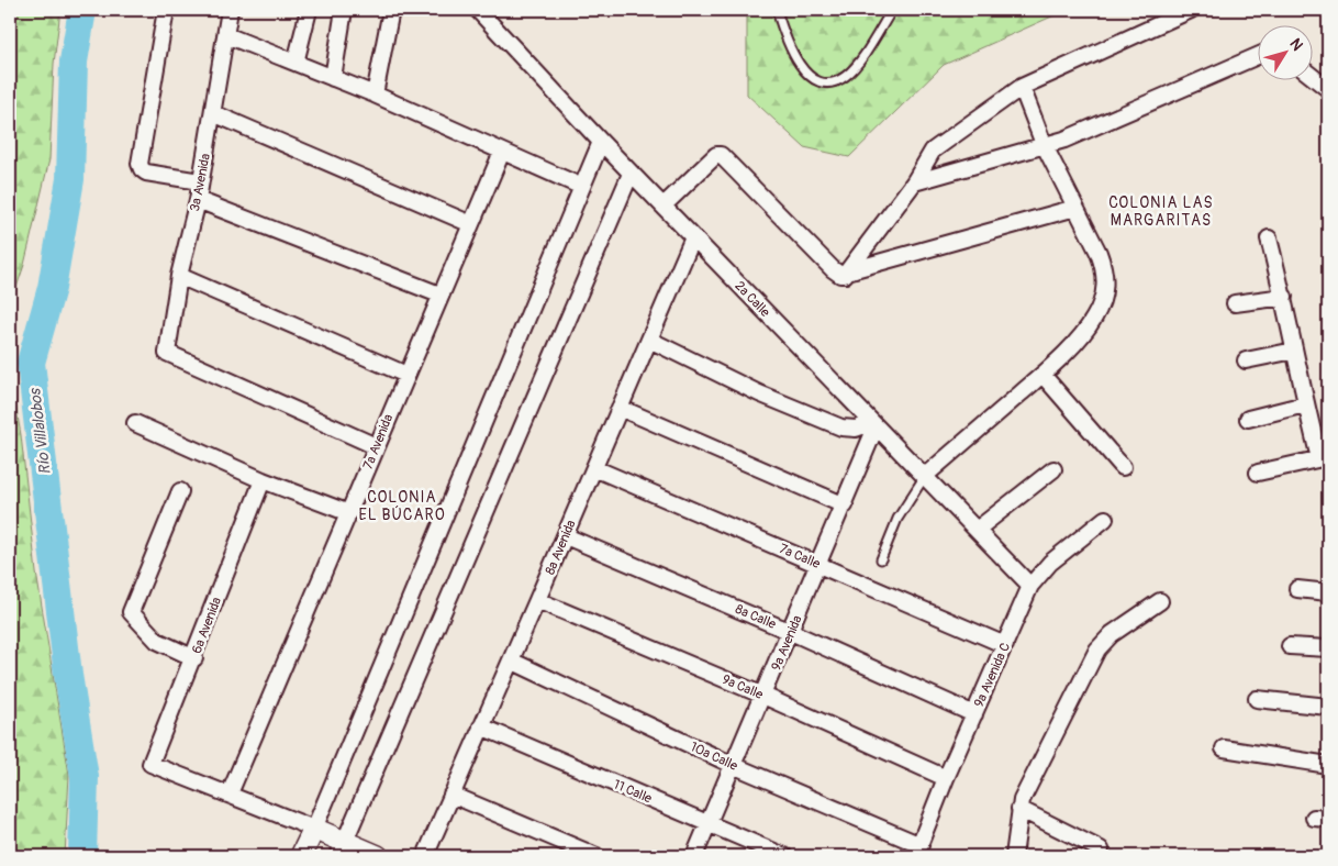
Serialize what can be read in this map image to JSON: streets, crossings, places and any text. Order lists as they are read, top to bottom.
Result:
{
  "streets": {
    "street": [
      "3a Avenida",
      "2a Calle",
      "7a Avenida",
      "8a Avenida",
      "7a Calle",
      "8a Calle",
      "6a Avenida",
      "9a Avenida",
      "9a Avenida C",
      "9a Calle",
      "10a Calle",
      "11 Calle"
    ]
  },
  "crossings": [
    ["3a Avenida", "7a Avenida"],
    ["2a Calle", "8a Avenida"],
    ["2a Calle", "9a Avenida"],
    ["2a Calle", "9a Avenida C"],
    ["7a Avenida", "6a Avenida"],
    ["8a Avenida", "7a Calle"],
    ["8a Avenida", "8a Calle"],
    ["8a Avenida", "9a Calle"],
    ["8a Avenida", "10a Calle"],
    ["8a Avenida", "11 Calle"],
    ["7a Calle", "9a Avenida"],
    ["7a Calle", "9a Avenida C"],
    ["8a Calle", "9a Avenida"],
    ["8a Calle", "9a Avenida C"],
    ["9a Avenida", "9a Calle"],
    ["9a Avenida", "10a Calle"],
    ["9a Avenida", "11 Calle"],
    ["9a Avenida C", "9a Calle"],
    ["9a Avenida C", "10a Calle"]
  ],
  "districts": ["COLONIA LAS MARGARITAS", "COLONIA EL BÚCARO"],
  "water": ["Río Villalobos"],
  "north": "top right"
}
